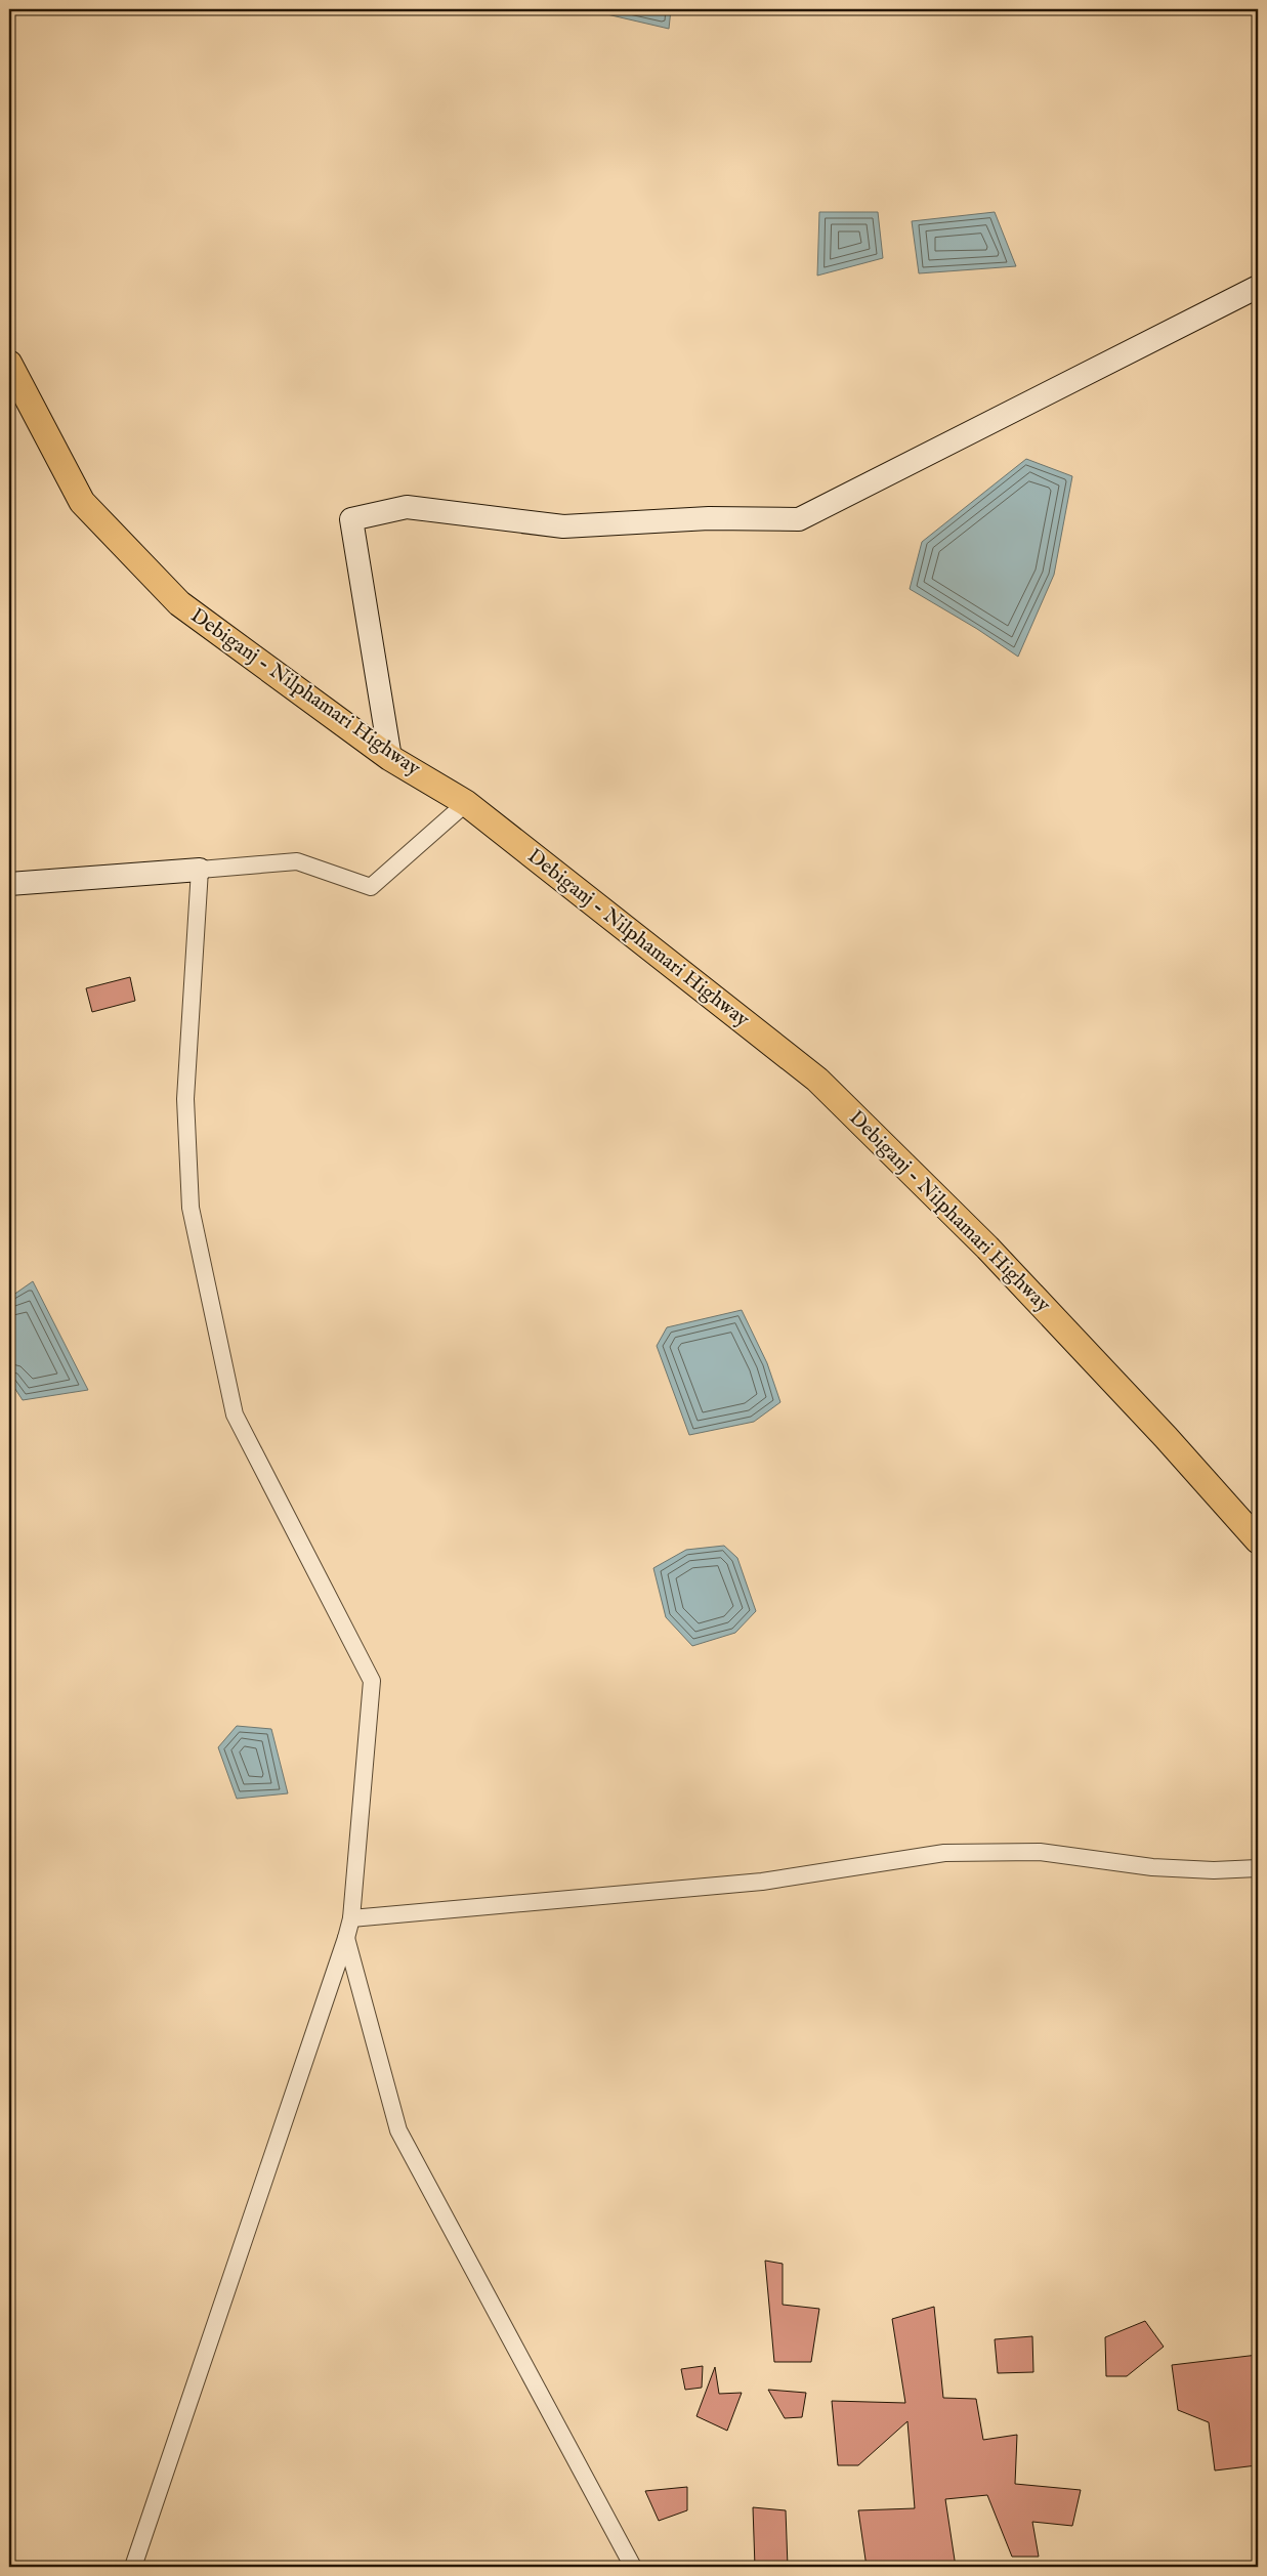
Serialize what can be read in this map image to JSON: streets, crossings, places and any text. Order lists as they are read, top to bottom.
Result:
{
  "streets": {
    "main road": ["Debiganj - Nilphamari Highway"]
  }
}
